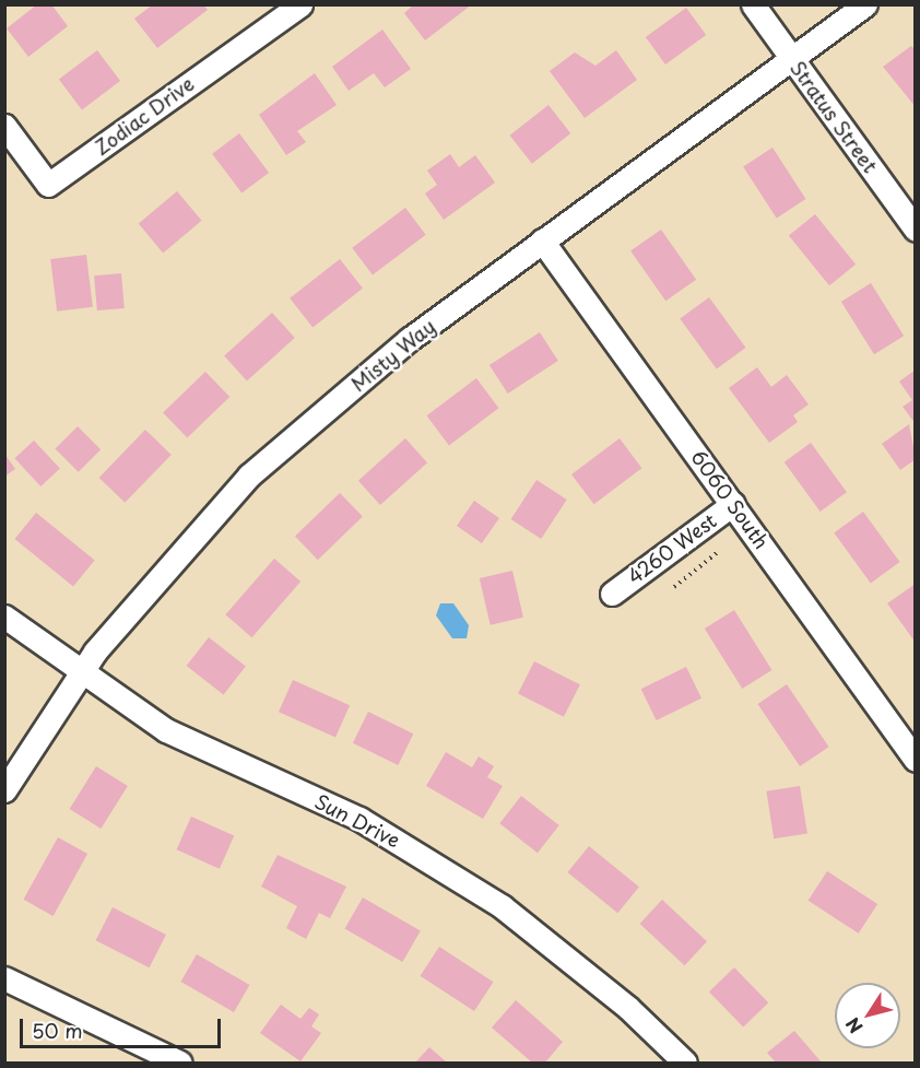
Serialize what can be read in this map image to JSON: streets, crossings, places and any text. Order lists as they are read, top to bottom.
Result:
{
  "streets": {
    "street": [
      "Zodiac Drive",
      "Stratus Street",
      "Misty Way",
      "6060 South",
      "4260 West",
      "Sun Drive"
    ]
  },
  "crossings": [
    ["Stratus Street", "Misty Way"],
    ["Misty Way", "6060 South"],
    ["Misty Way", "Sun Drive"],
    ["6060 South", "4260 West"]
  ],
  "scale_bar": "50 m",
  "north": "bottom left"
}
